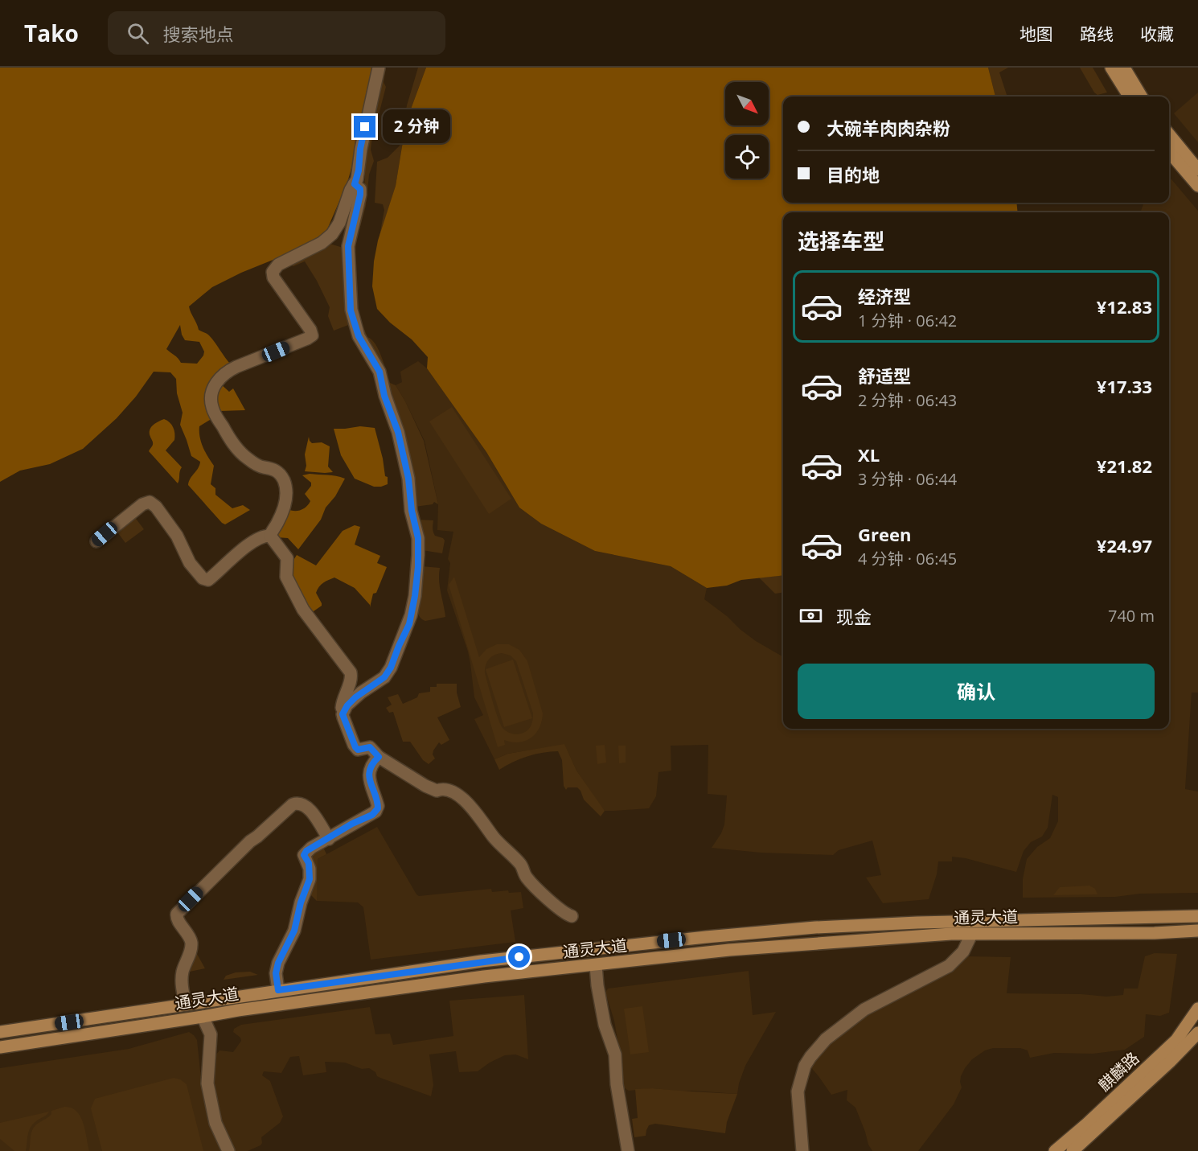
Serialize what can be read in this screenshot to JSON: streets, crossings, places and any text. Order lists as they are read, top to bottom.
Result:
{
  "streets": {
    "main road": ["通灵大道", "麒麟路"]
  },
  "north": "bottom right",
  "page": {
    "header": "Tako",
    "search": "搜索地点",
    "nav": ["地图", "路线", "收藏"],
    "banner": ["大碗羊肉肉杂粉", "目的地"],
    "bubble": "2 分钟",
    "heading": "选择车型",
    "list": [
      {
        "name": "经济型",
        "note": "1 分钟 · 06:42",
        "value": "¥12.83"
      },
      {
        "name": "舒适型",
        "note": "2 分钟 · 06:43",
        "value": "¥17.33"
      },
      {
        "name": "XL",
        "note": "3 分钟 · 06:44",
        "value": "¥21.82"
      },
      {
        "name": "Green",
        "note": "4 分钟 · 06:45",
        "value": "¥24.97"
      }
    ],
    "pay": ["现金", "740 m"],
    "buttons": "确认"
  }
}
